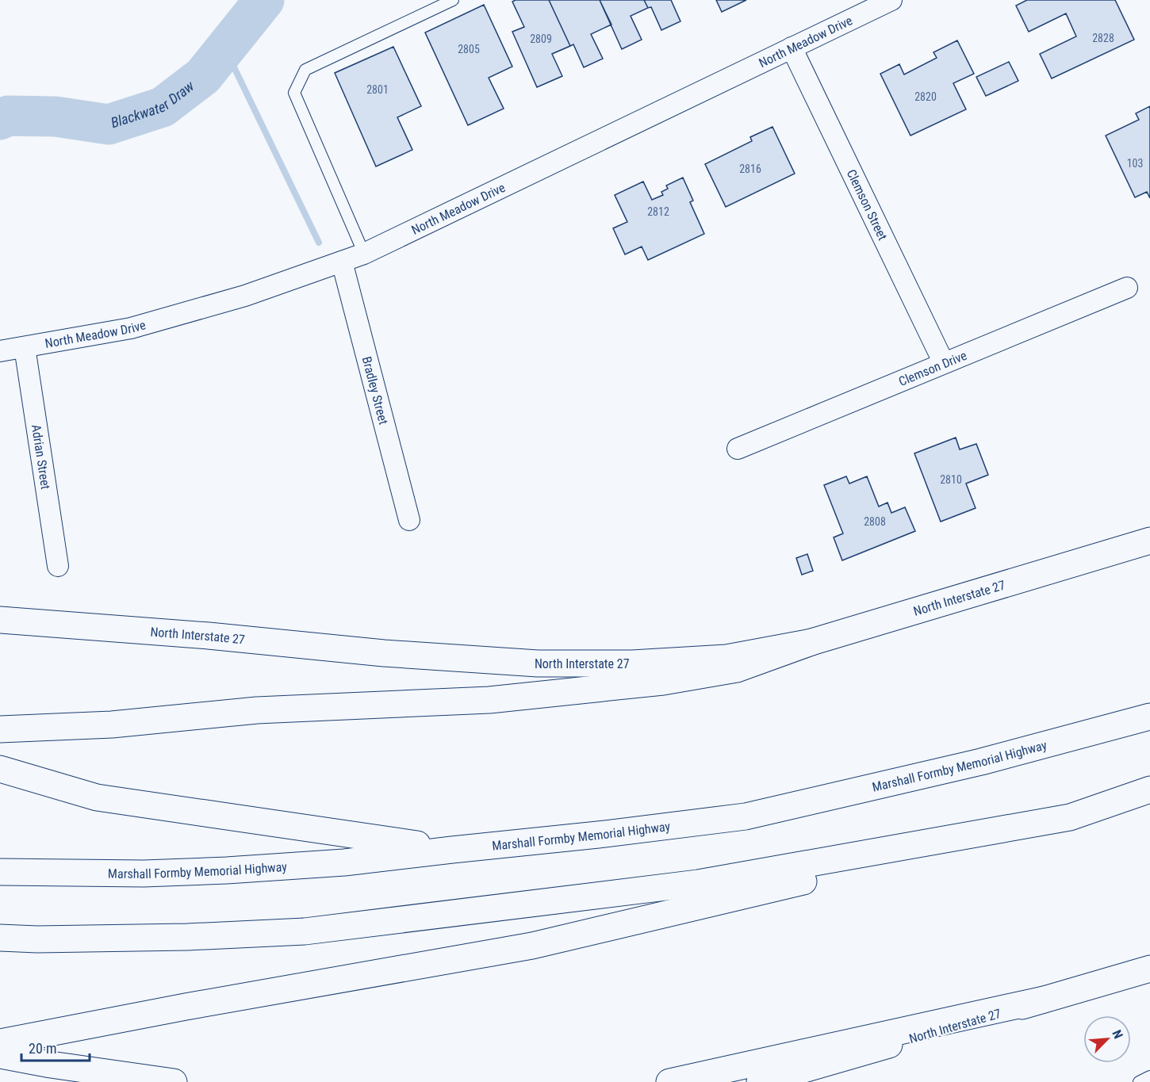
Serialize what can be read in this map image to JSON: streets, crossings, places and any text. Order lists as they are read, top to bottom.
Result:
{
  "streets": {
    "main road": ["North Interstate 27", "Marshall Formby Memorial Highway"],
    "street": [
      "North Meadow Drive",
      "Clemson Street",
      "Clemson Drive",
      "Bradley Street",
      "Adrian Street"
    ]
  },
  "crossings": [
    ["North Meadow Drive", "Clemson Street"],
    ["North Meadow Drive", "Bradley Street"],
    ["North Meadow Drive", "Adrian Street"],
    ["Clemson Street", "Clemson Drive"]
  ],
  "water": ["Blackwater Draw"],
  "house_numbers": [
    "2828",
    "2809",
    "2805",
    "2801",
    "2820",
    "103",
    "2816",
    "2812",
    "2810",
    "2808"
  ],
  "scale_bar": "20 m",
  "north": "top right"
}
